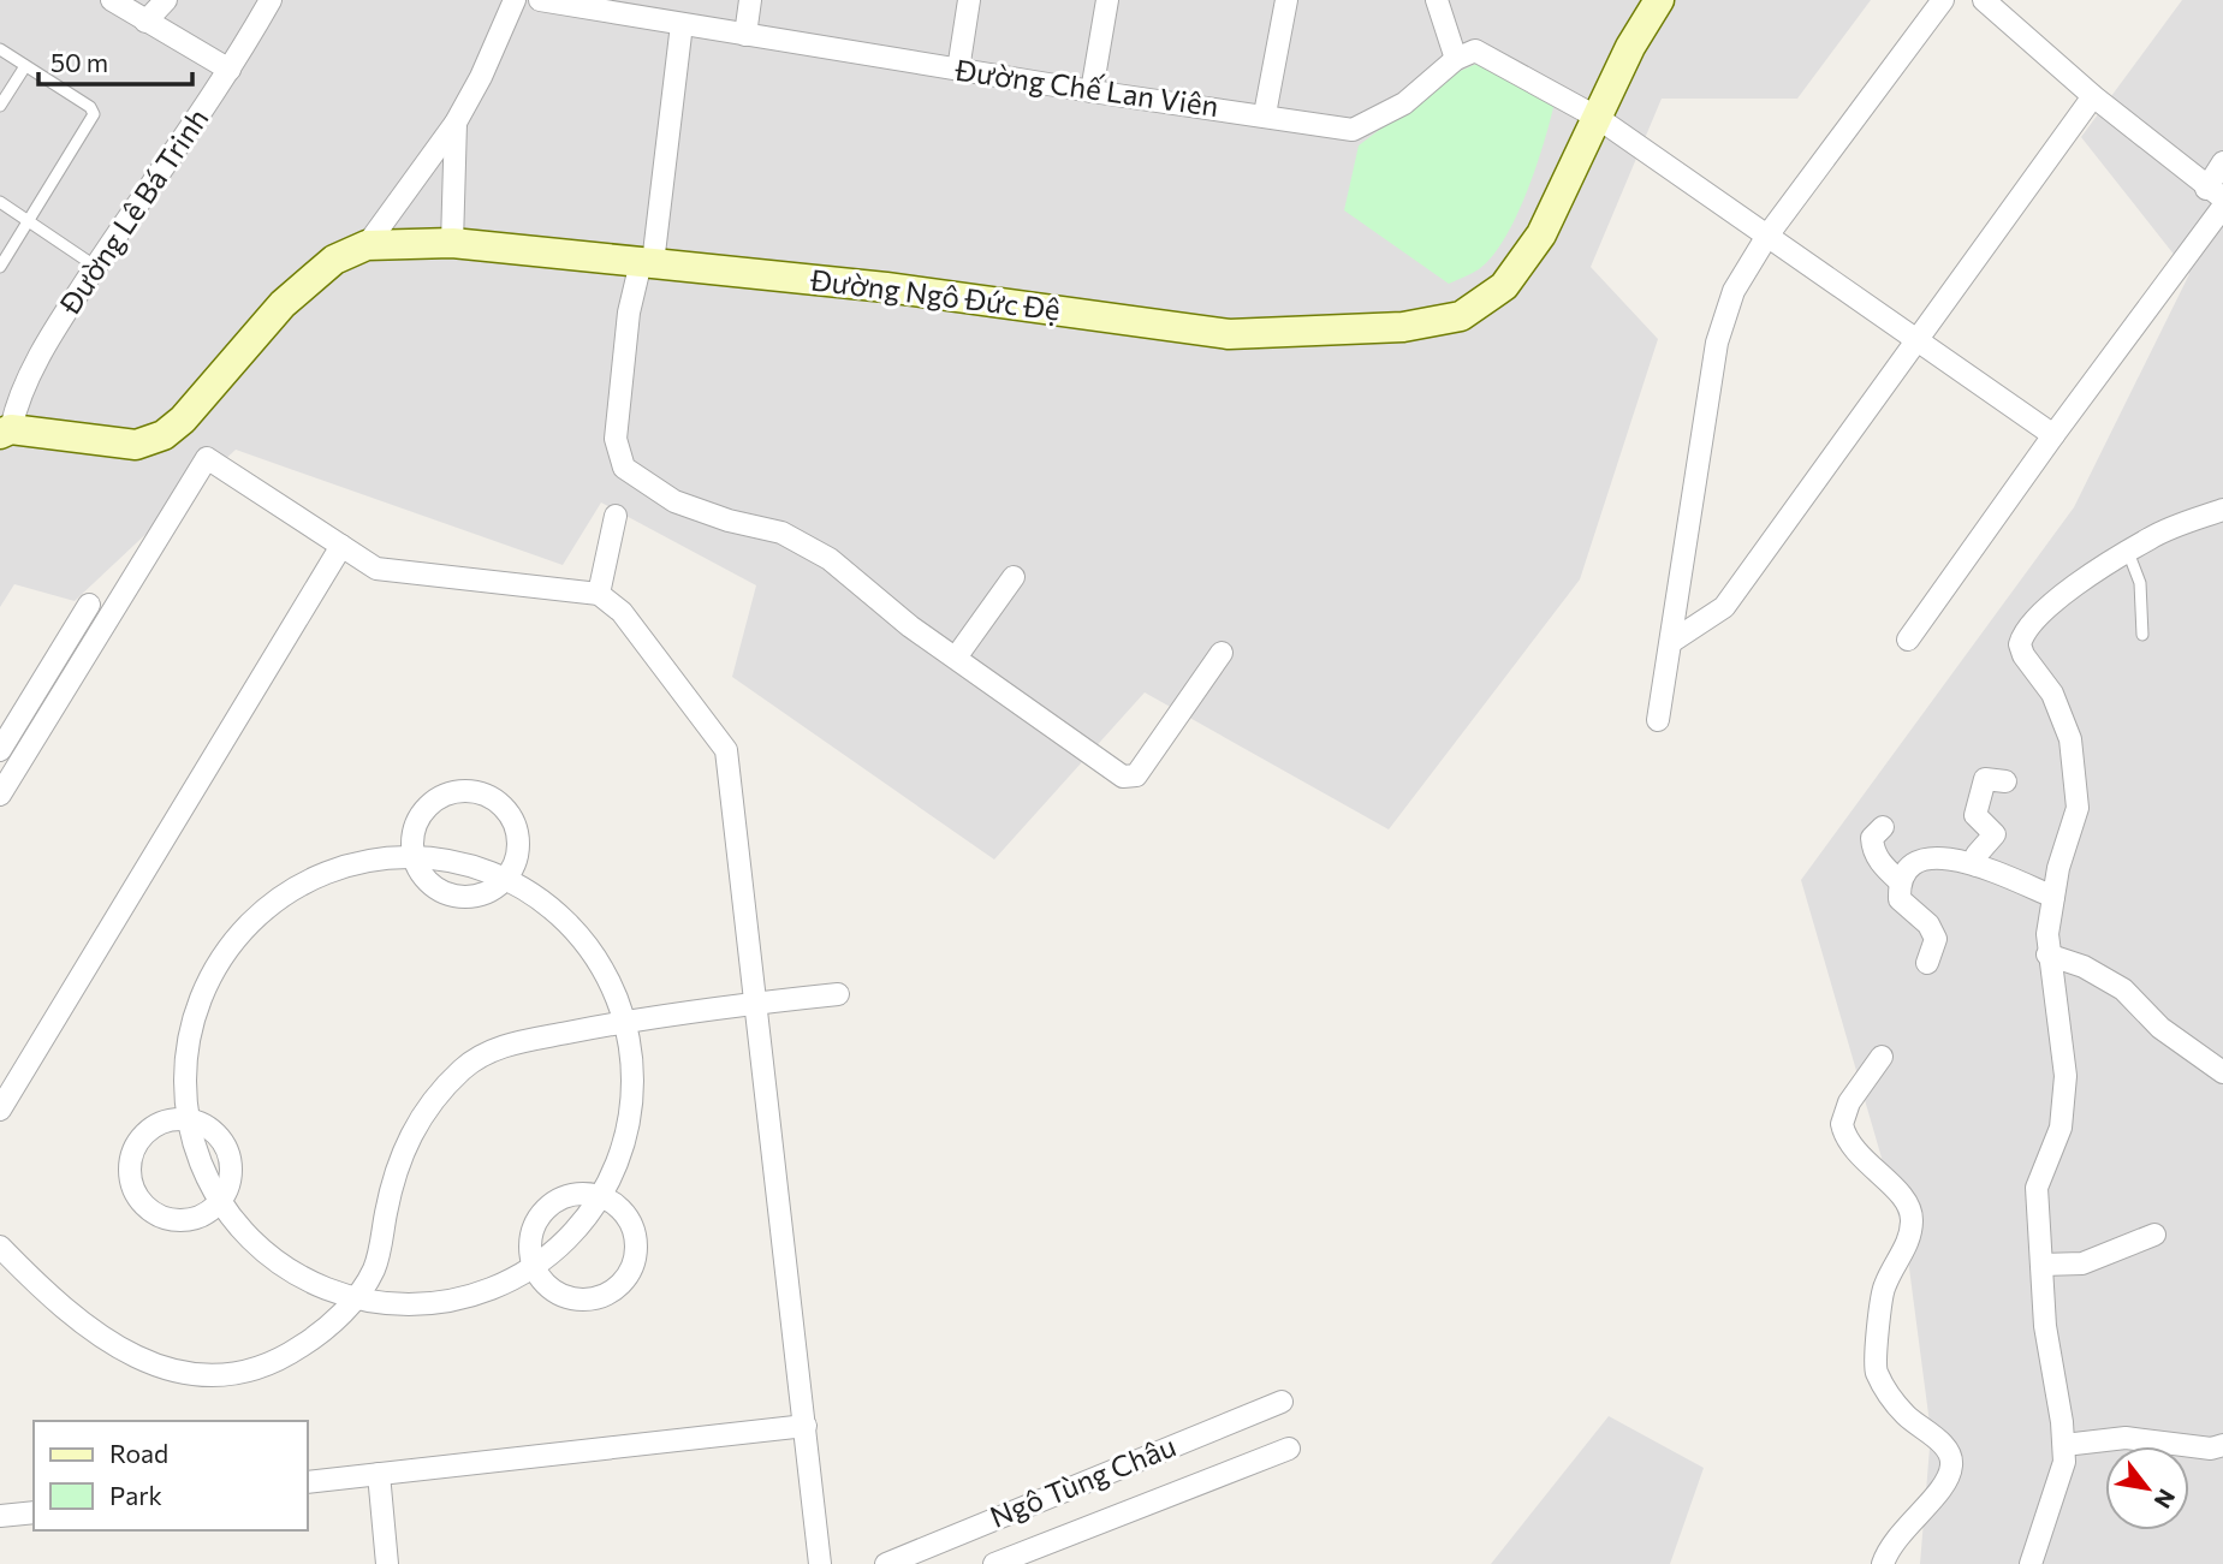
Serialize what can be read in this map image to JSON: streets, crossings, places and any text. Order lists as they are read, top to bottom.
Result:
{
  "streets": {
    "main road": ["Đường Ngô Đức Đệ"],
    "street": ["Đường Chế Lan Viên", "Đường Lê Bá Trinh", "Ngô Tùng Châu"]
  },
  "crossings": [
    ["Đường Lê Bá Trinh", "Đường Ngô Đức Đệ"]
  ],
  "legend": ["Road", "Park"],
  "scale_bar": "50 m",
  "north": "bottom right"
}
